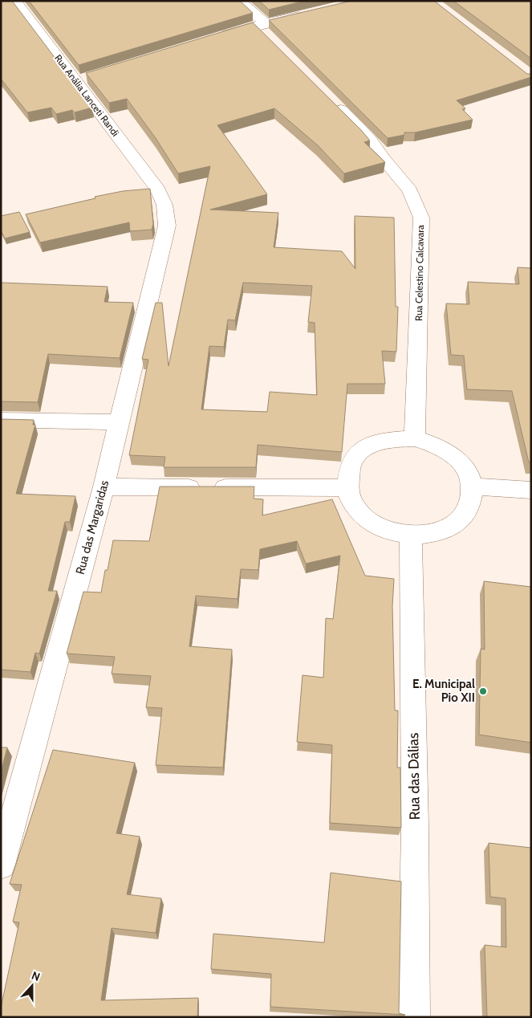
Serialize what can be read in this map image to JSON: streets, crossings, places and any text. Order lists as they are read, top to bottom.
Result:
{
  "streets": {
    "street": [
      "Rua Anália Lanceti Randi",
      "Rua Celestino Calcavara",
      "Rua das Margaridas",
      "Rua das Dálias"
    ]
  },
  "crossings": [
    ["Rua Anália Lanceti Randi", "Rua das Margaridas"],
    ["Rua Celestino Calcavara", "Rua das Dálias"]
  ],
  "places": ["E. Municipal Pio XII"],
  "north": "top"
}
